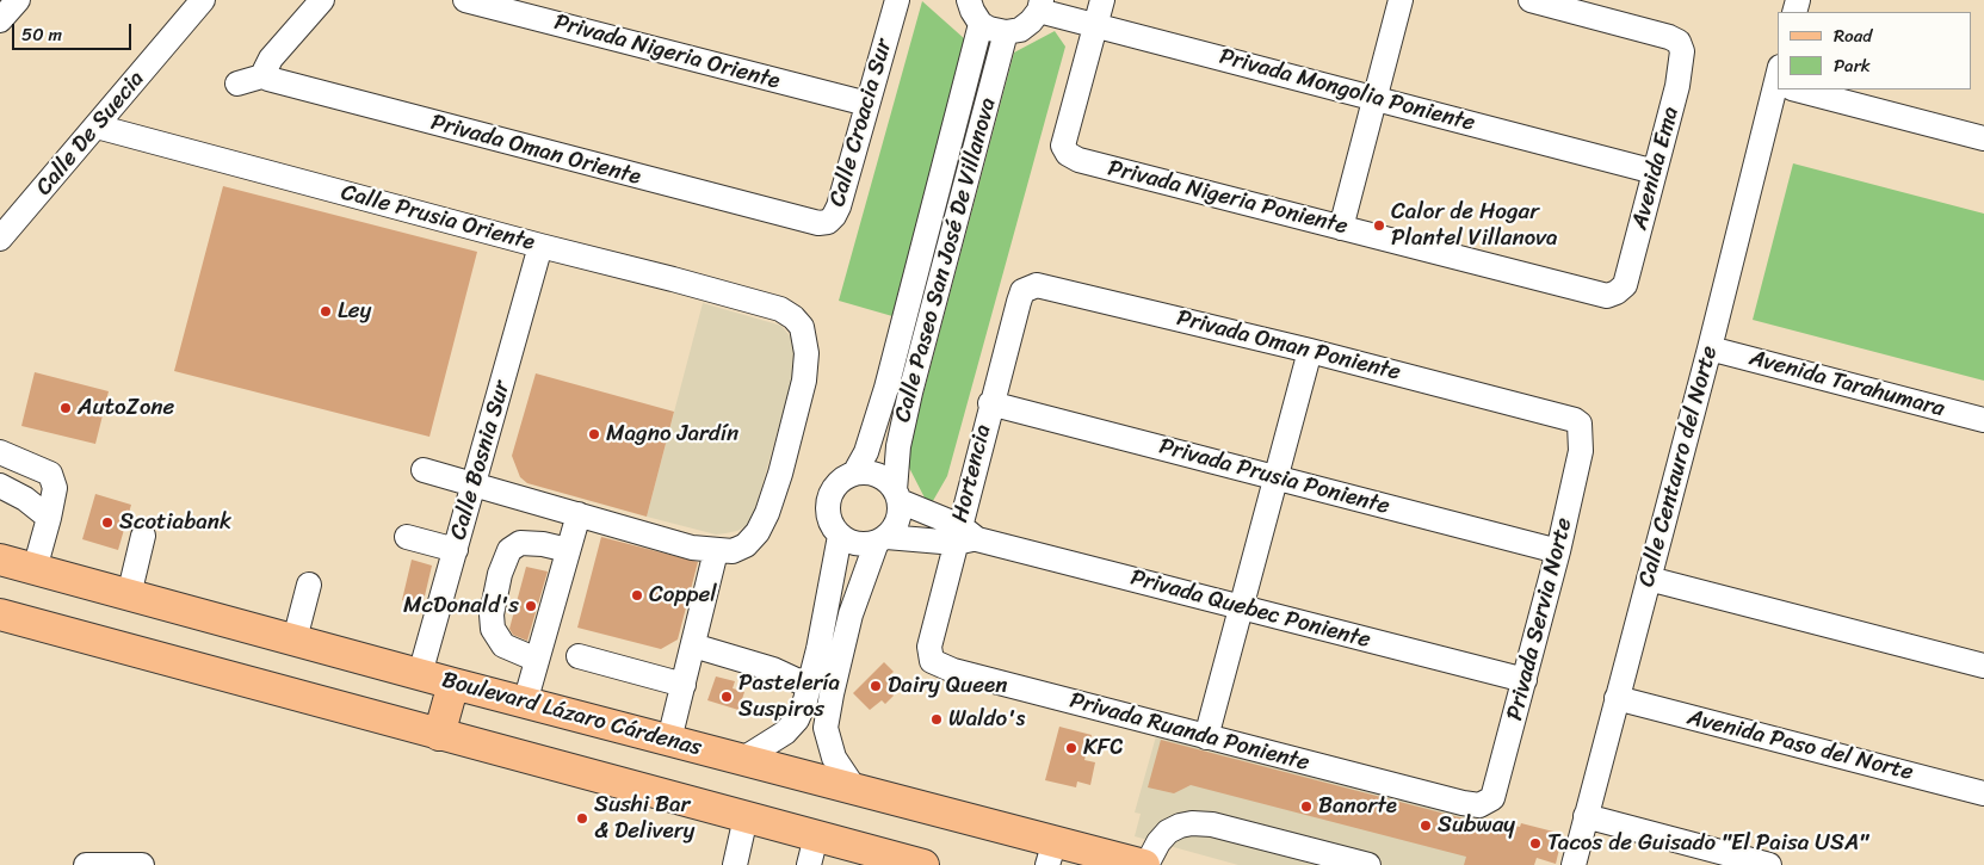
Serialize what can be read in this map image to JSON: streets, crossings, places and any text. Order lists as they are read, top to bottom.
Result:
{
  "streets": {
    "main road": ["Boulevard Lázaro Cárdenas"],
    "street": [
      "Privada Nigeria Oriente",
      "Privada Mongolia Poniente",
      "Calle Croacia Sur",
      "Calle De Suecia",
      "Privada Oman Oriente",
      "Avenida Ema",
      "Privada Nigeria Poniente",
      "Calle Prusia Oriente",
      "Calle Paseo San José De Villanova",
      "Privada Oman Poniente",
      "Avenida Tarahumara",
      "Calle Bosnia Sur",
      "Calle Centauro del Norte",
      "Hortencia",
      "Privada Prusia Poniente",
      "Privada Quebec Poniente",
      "Privada Servia Norte",
      "Privada Ruanda Poniente",
      "Avenida Paso del Norte"
    ]
  },
  "crossings": [
    ["Privada Nigeria Oriente", "Calle Croacia Sur"],
    ["Privada Mongolia Poniente", "Avenida Ema"],
    ["Privada Mongolia Poniente", "Privada Nigeria Poniente"],
    ["Calle Croacia Sur", "Privada Oman Oriente"],
    ["Calle De Suecia", "Calle Prusia Oriente"],
    ["Avenida Ema", "Privada Nigeria Poniente"],
    ["Calle Prusia Oriente", "Calle Bosnia Sur"],
    ["Calle Paseo San José De Villanova", "Privada Quebec Poniente"],
    ["Privada Oman Poniente", "Hortencia"],
    ["Privada Oman Poniente", "Privada Servia Norte"],
    ["Avenida Tarahumara", "Calle Centauro del Norte"],
    ["Calle Bosnia Sur", "Boulevard Lázaro Cárdenas"],
    ["Calle Centauro del Norte", "Avenida Paso del Norte"],
    ["Hortencia", "Privada Prusia Poniente"],
    ["Hortencia", "Privada Quebec Poniente"],
    ["Hortencia", "Privada Ruanda Poniente"],
    ["Privada Prusia Poniente", "Privada Servia Norte"],
    ["Privada Quebec Poniente", "Privada Servia Norte"],
    ["Privada Servia Norte", "Privada Ruanda Poniente"]
  ],
  "places": [
    "Calor de Hogar Plantel Villanova",
    "Ley",
    "AutoZone",
    "Magno Jardín",
    "Scotiabank",
    "Coppel",
    "McDonald's",
    "Dairy Queen",
    "Pastelería Suspiros",
    "Waldo's",
    "KFC",
    "Banorte",
    "Sushi Bar & Delivery",
    "Subway",
    "Tacos de Guisado \"El Paisa USA\""
  ],
  "legend": ["Road", "Park"],
  "scale_bar": "50 m"
}
